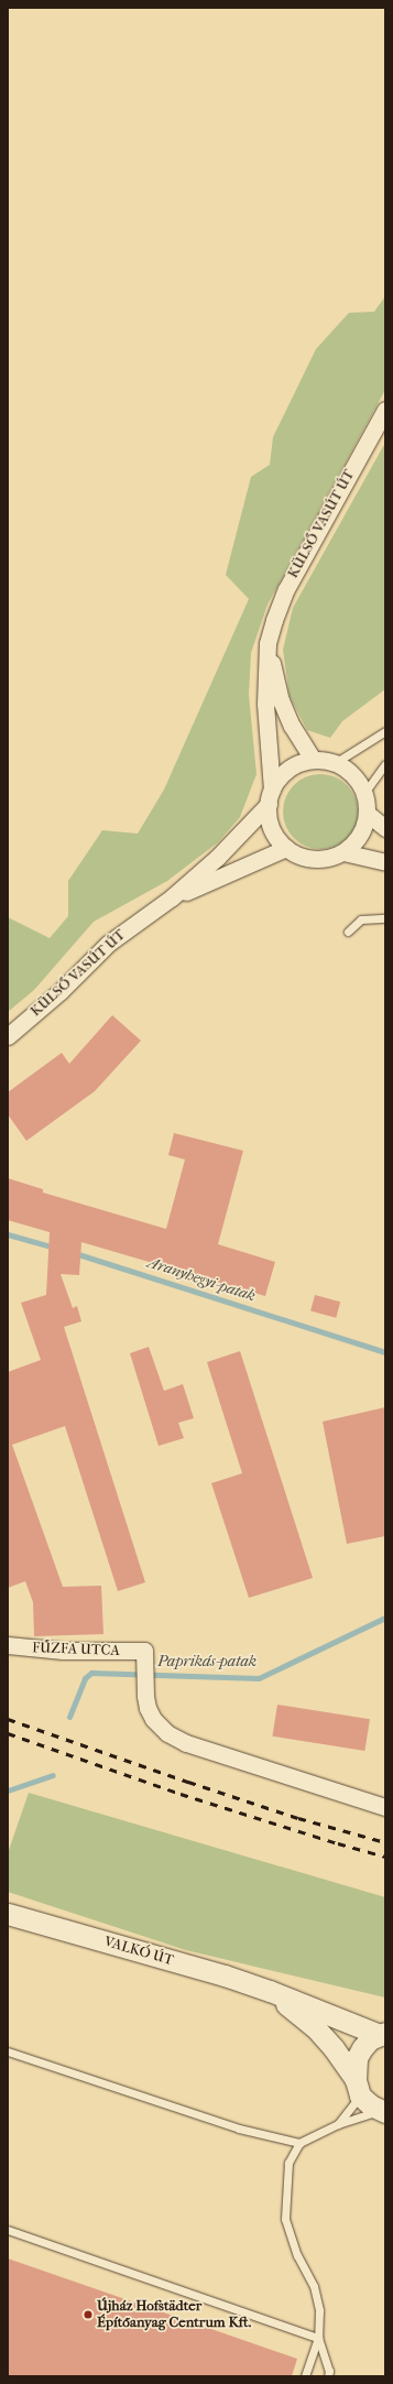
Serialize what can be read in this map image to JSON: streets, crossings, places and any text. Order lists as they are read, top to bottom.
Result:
{
  "streets": {
    "street": ["KÜLSŐ VASÚT ÚT", "FŰZFA UTCA", "VALKÓ ÚT"]
  },
  "water": ["Aranyhegyi-patak", "Paprikás-patak"],
  "places": ["Újház Hofstädter Építőanyag Centrum Kft."]
}
